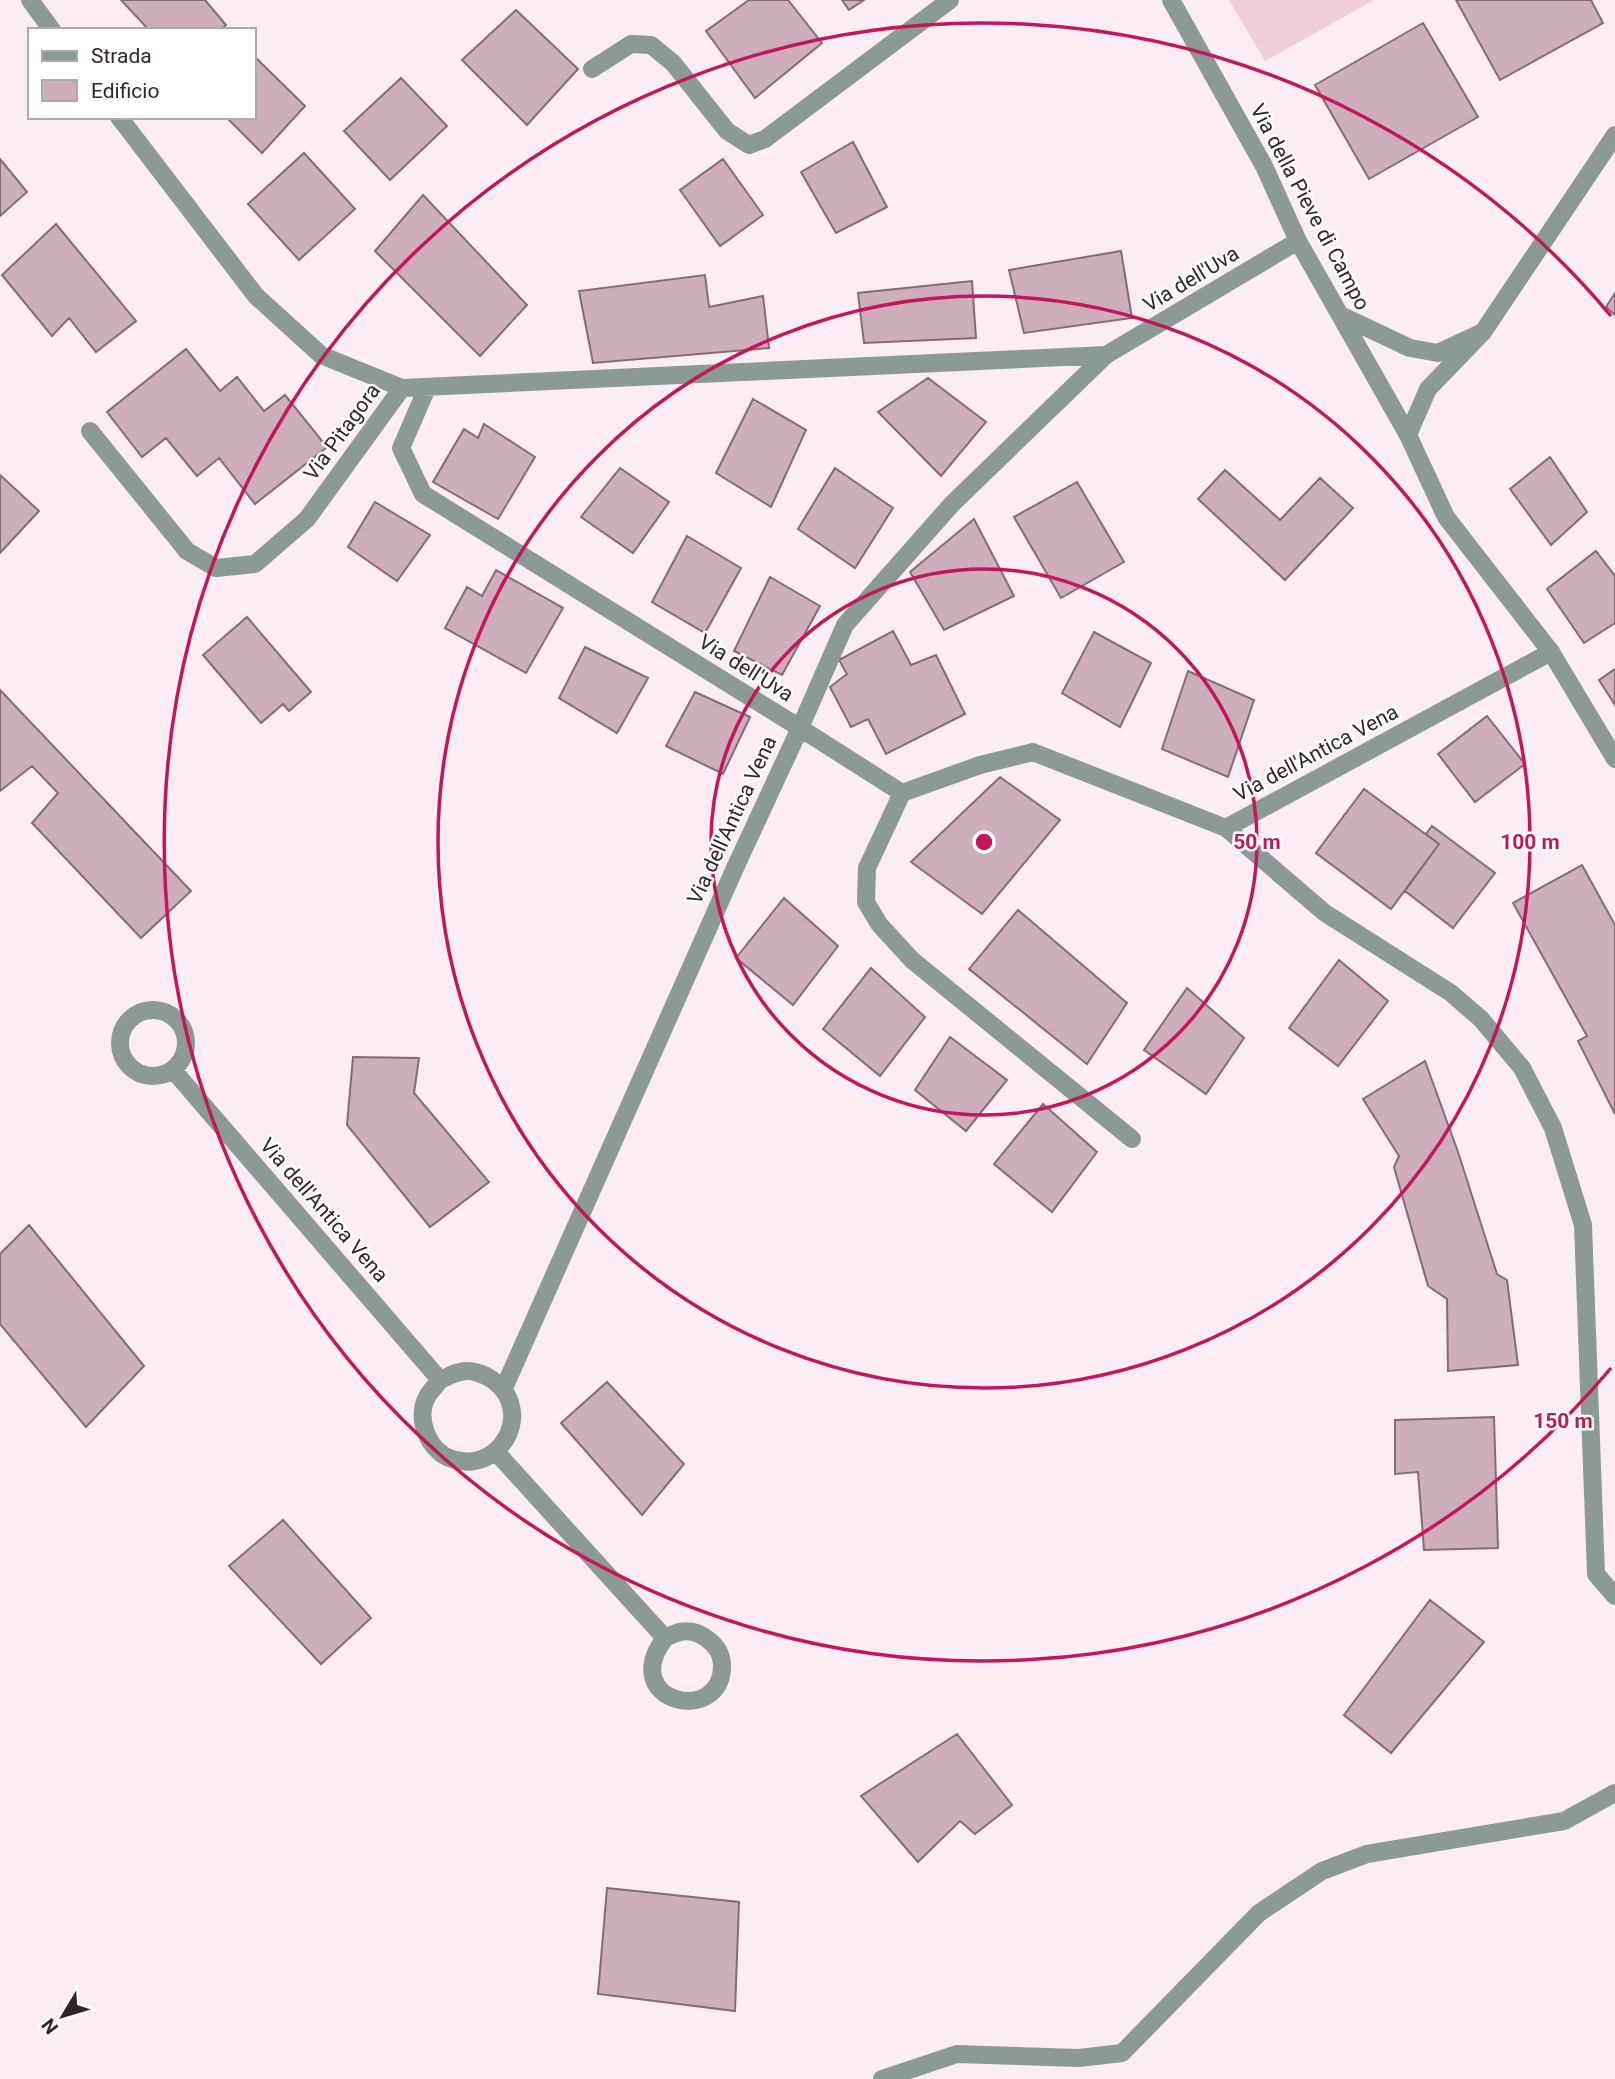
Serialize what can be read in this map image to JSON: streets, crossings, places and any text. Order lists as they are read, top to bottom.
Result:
{
  "streets": {
    "street": [
      "Via della Pieve di Campo",
      "Via dell'Uva",
      "Via Pitagora",
      "Via dell'Antica Vena"
    ]
  },
  "crossings": [
    ["Via della Pieve di Campo", "Via dell'Uva"],
    ["Via della Pieve di Campo", "Via dell'Antica Vena"],
    ["Via dell'Uva", "Via Pitagora"],
    ["Via dell'Uva", "Via dell'Antica Vena"]
  ],
  "legend": ["Strada", "Edificio"],
  "north": "bottom left",
  "rings": ["50 m", "100 m", "150 m"]
}
